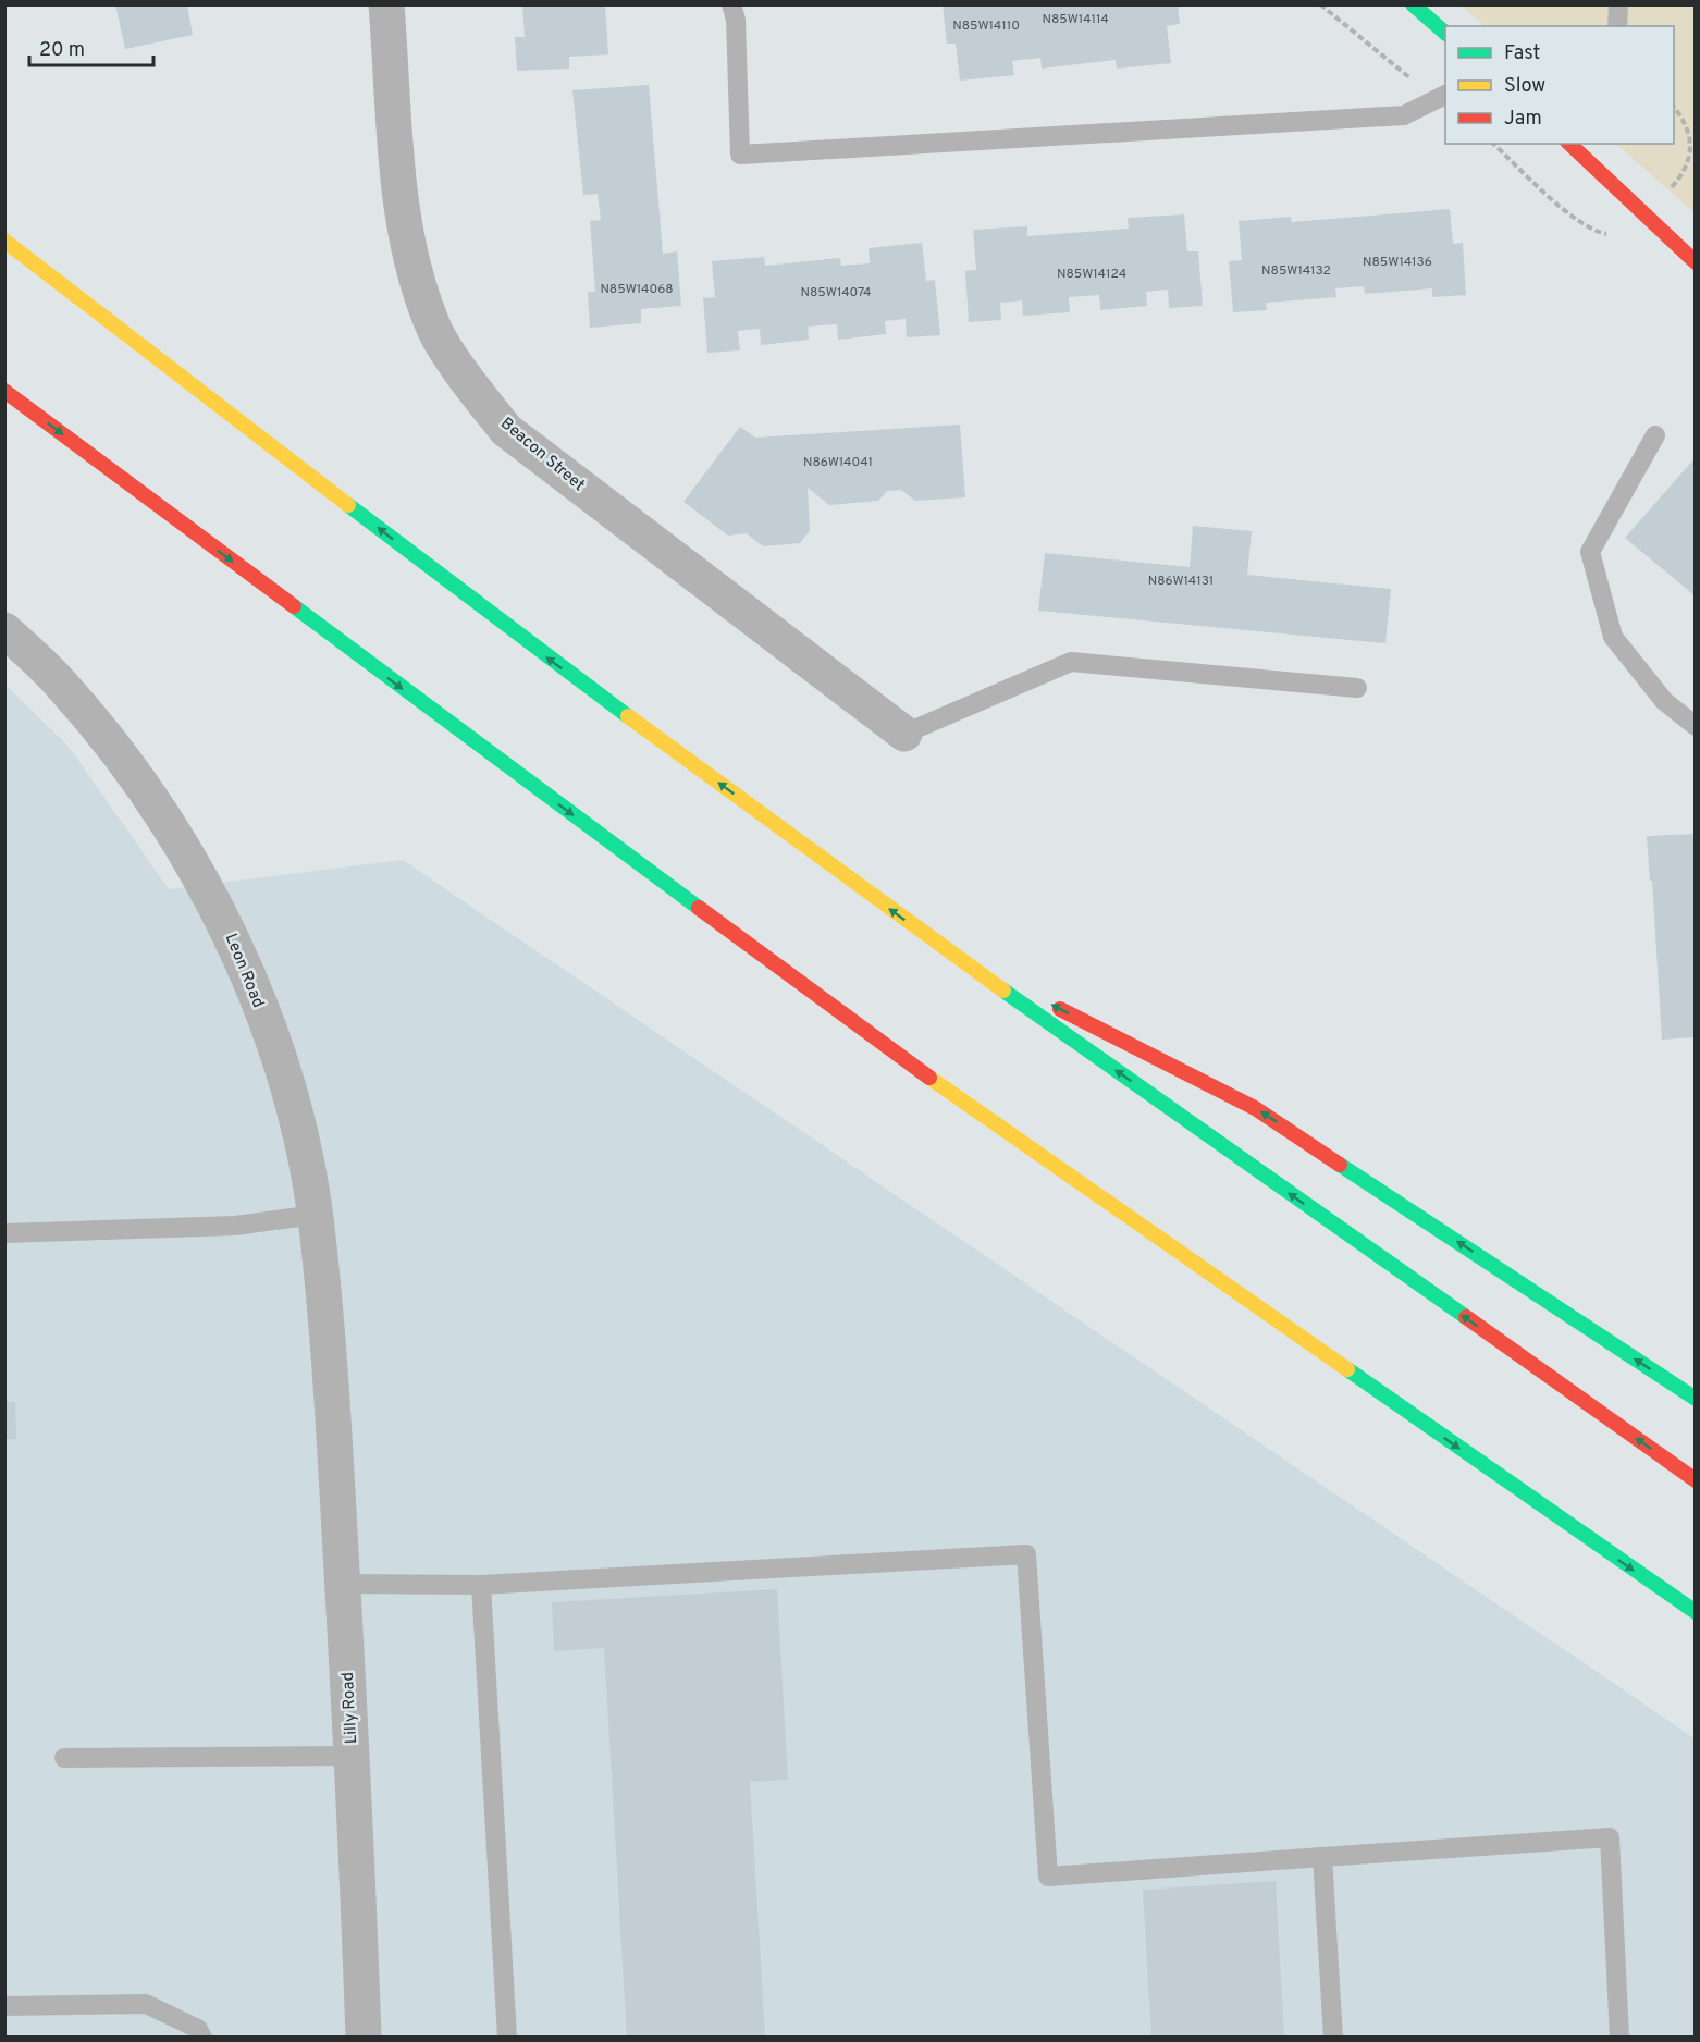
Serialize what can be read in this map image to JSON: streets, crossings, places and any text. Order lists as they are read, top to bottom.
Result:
{
  "streets": {
    "street": ["Beacon Street", "Leon Road", "Lilly Road"]
  },
  "crossings": [
    ["Leon Road", "Lilly Road"]
  ],
  "house_numbers": [
    "N85W14114",
    "N85W14110",
    "N85W14136",
    "N85W14132",
    "N85W14124",
    "N85W14068",
    "N85W14074",
    "N86W14041",
    "N86W14131"
  ],
  "legend": ["Fast", "Slow", "Jam"],
  "scale_bar": "20 m"
}
